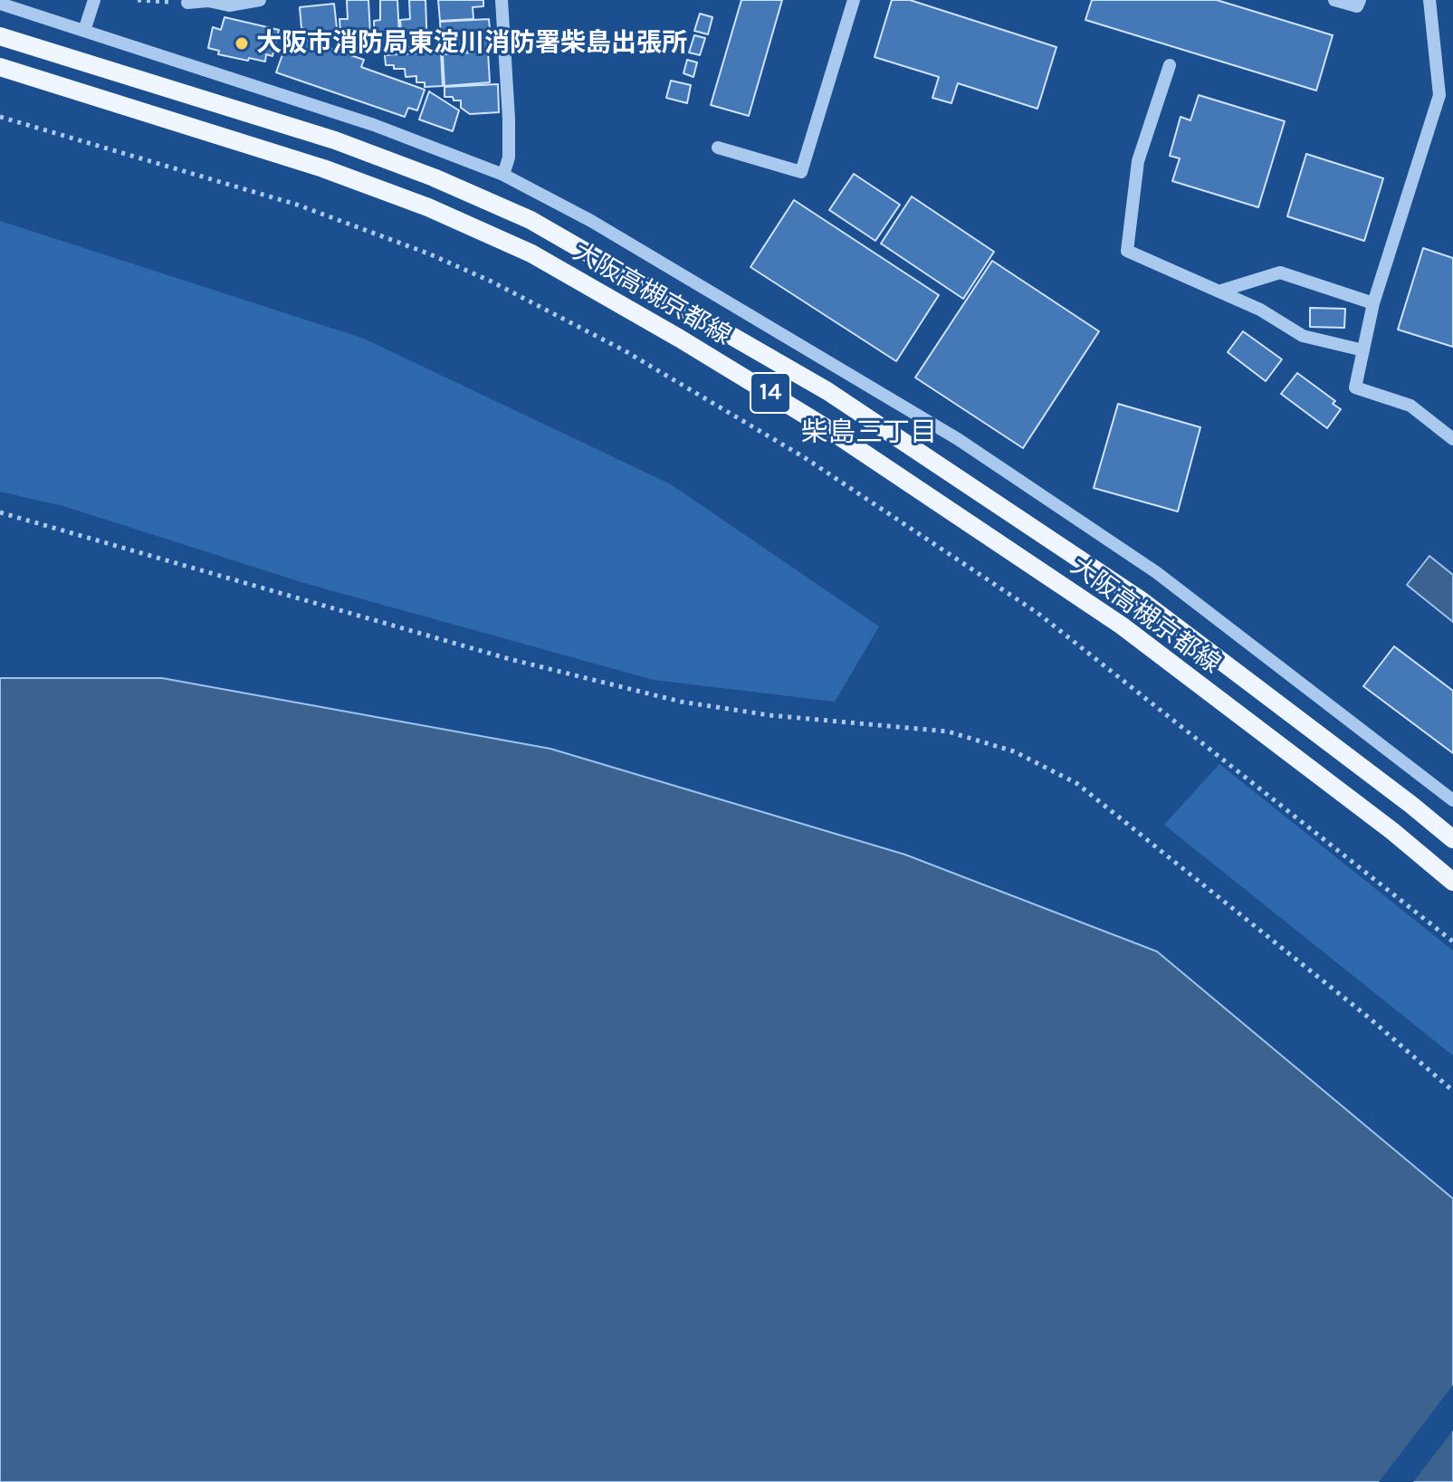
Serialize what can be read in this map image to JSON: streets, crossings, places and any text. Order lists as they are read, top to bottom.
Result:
{
  "streets": {
    "main road": ["大阪高槻京都線", "14"]
  },
  "districts": ["柴島三丁目"],
  "places": ["大阪市消防局東淀川消防署柴島出張所"]
}
